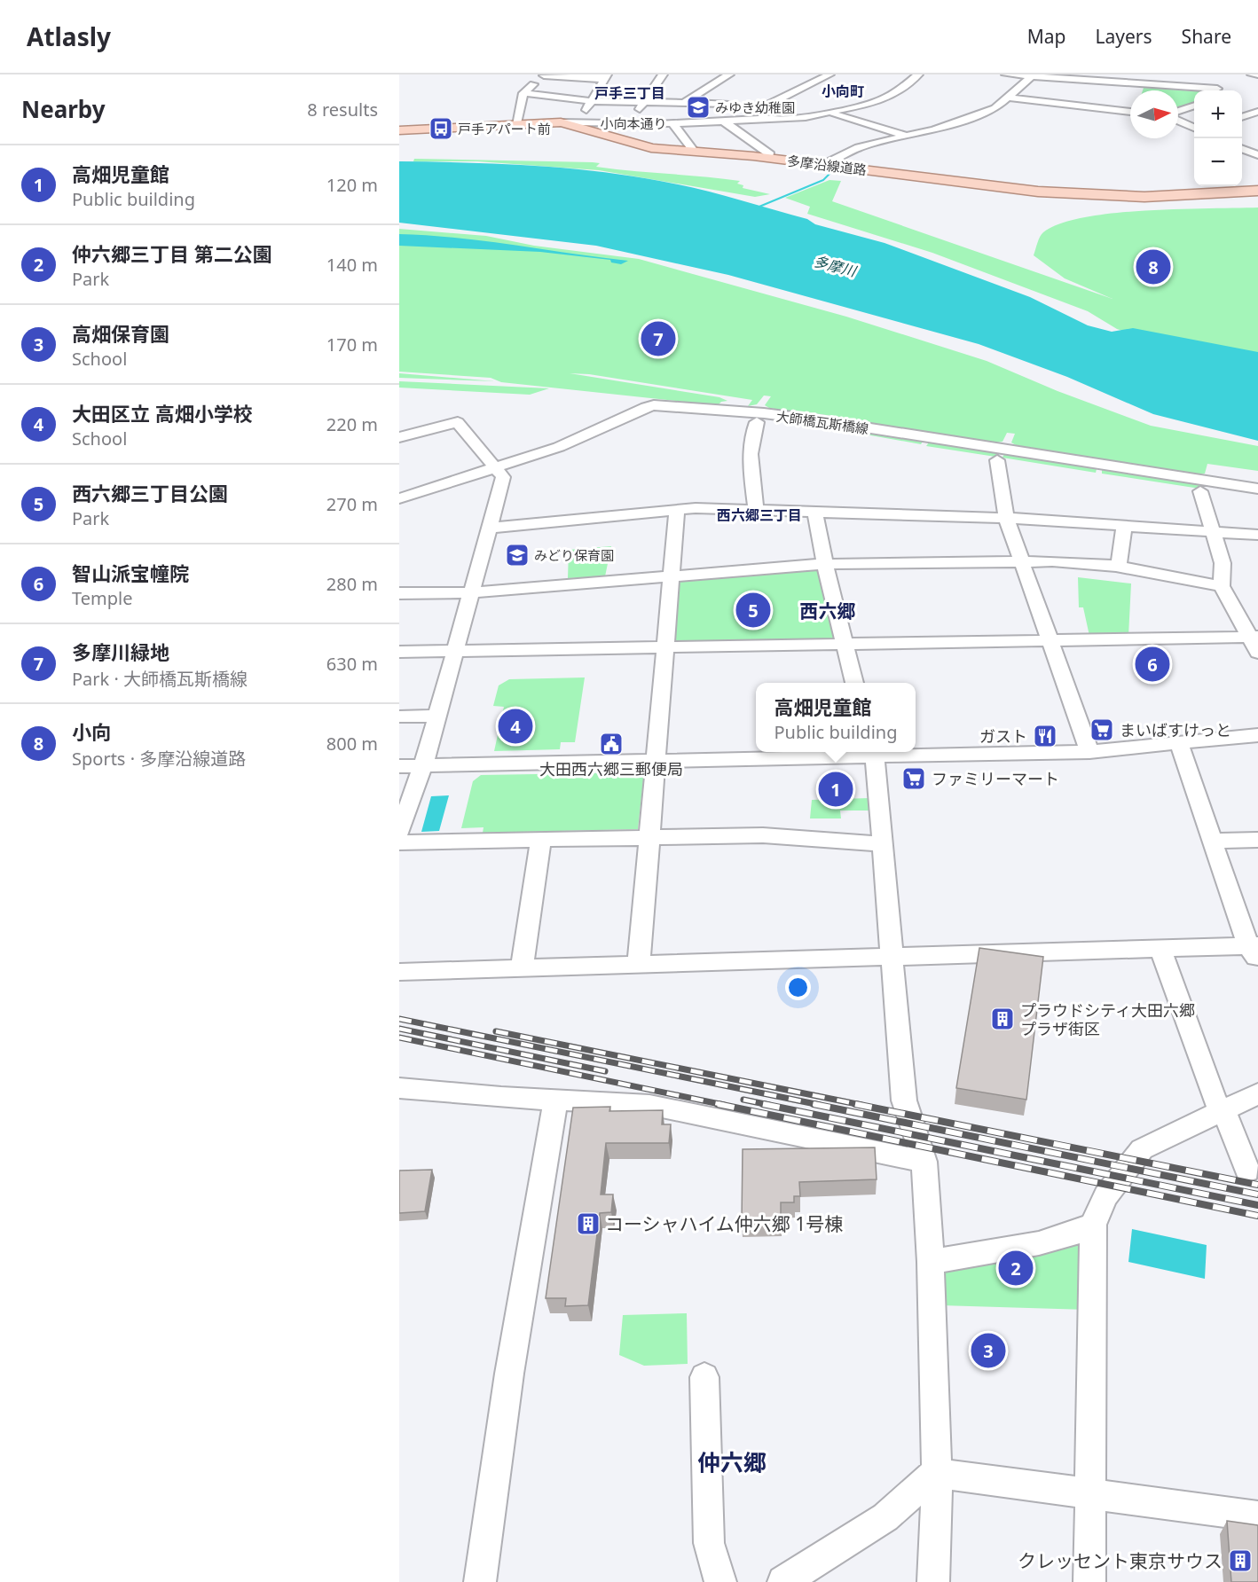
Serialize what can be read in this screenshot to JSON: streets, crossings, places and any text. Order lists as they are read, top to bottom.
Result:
{
  "streets": {
    "main road": ["多摩沿線道路"],
    "street": ["小向本通り", "大師橋瓦斯橋線"]
  },
  "crossings": [
    ["小向本通り", "多摩沿線道路"]
  ],
  "districts": [
    "小向町",
    "戸手三丁目",
    "西六郷三丁目",
    "西六郷",
    "仲六郷"
  ],
  "water": ["多摩川"],
  "places": {
    "school or university": ["みゆき幼稚園", "みどり保育園"],
    "bus stop": ["戸手アパート前"],
    "supermarket": ["まいばすけっと", "ファミリーマート"],
    "restaurant": ["ガスト"],
    "public building": ["大田西六郷三郵便局"],
    "building": ["プラウドシティ大田六郷 プラザ街区", "コーシャハイム仲六郷 1号棟", "クレッセント東京サウス"]
  },
  "north": "right",
  "page": {
    "header": "Atlasly",
    "nav": ["Map", "Layers", "Share"],
    "heading": ["Nearby", "8 results"],
    "map_buttons": ["+", "−"],
    "list": [
      {
        "mark": "1",
        "name": "高畑児童館",
        "note": "Public building",
        "value": "120 m"
      },
      {
        "mark": "2",
        "name": "仲六郷三丁目 第二公園",
        "note": "Park",
        "value": "140 m"
      },
      {
        "mark": "3",
        "name": "高畑保育園",
        "note": "School",
        "value": "170 m"
      },
      {
        "mark": "4",
        "name": "大田区立 高畑小学校",
        "note": "School",
        "value": "220 m"
      },
      {
        "mark": "5",
        "name": "西六郷三丁目公園",
        "note": "Park",
        "value": "270 m"
      },
      {
        "mark": "6",
        "name": "智山派宝幢院",
        "note": "Temple",
        "value": "280 m"
      },
      {
        "mark": "7",
        "name": "多摩川緑地",
        "note": "Park · 大師橋瓦斯橋線",
        "value": "630 m"
      },
      {
        "mark": "8",
        "name": "小向",
        "note": "Sports · 多摩沿線道路",
        "value": "800 m"
      }
    ],
    "pins": [
      "8",
      "7",
      "5",
      "6",
      "4",
      "1",
      "2",
      "3"
    ],
    "popup": ["高畑児童館", "Public building"]
  }
}
